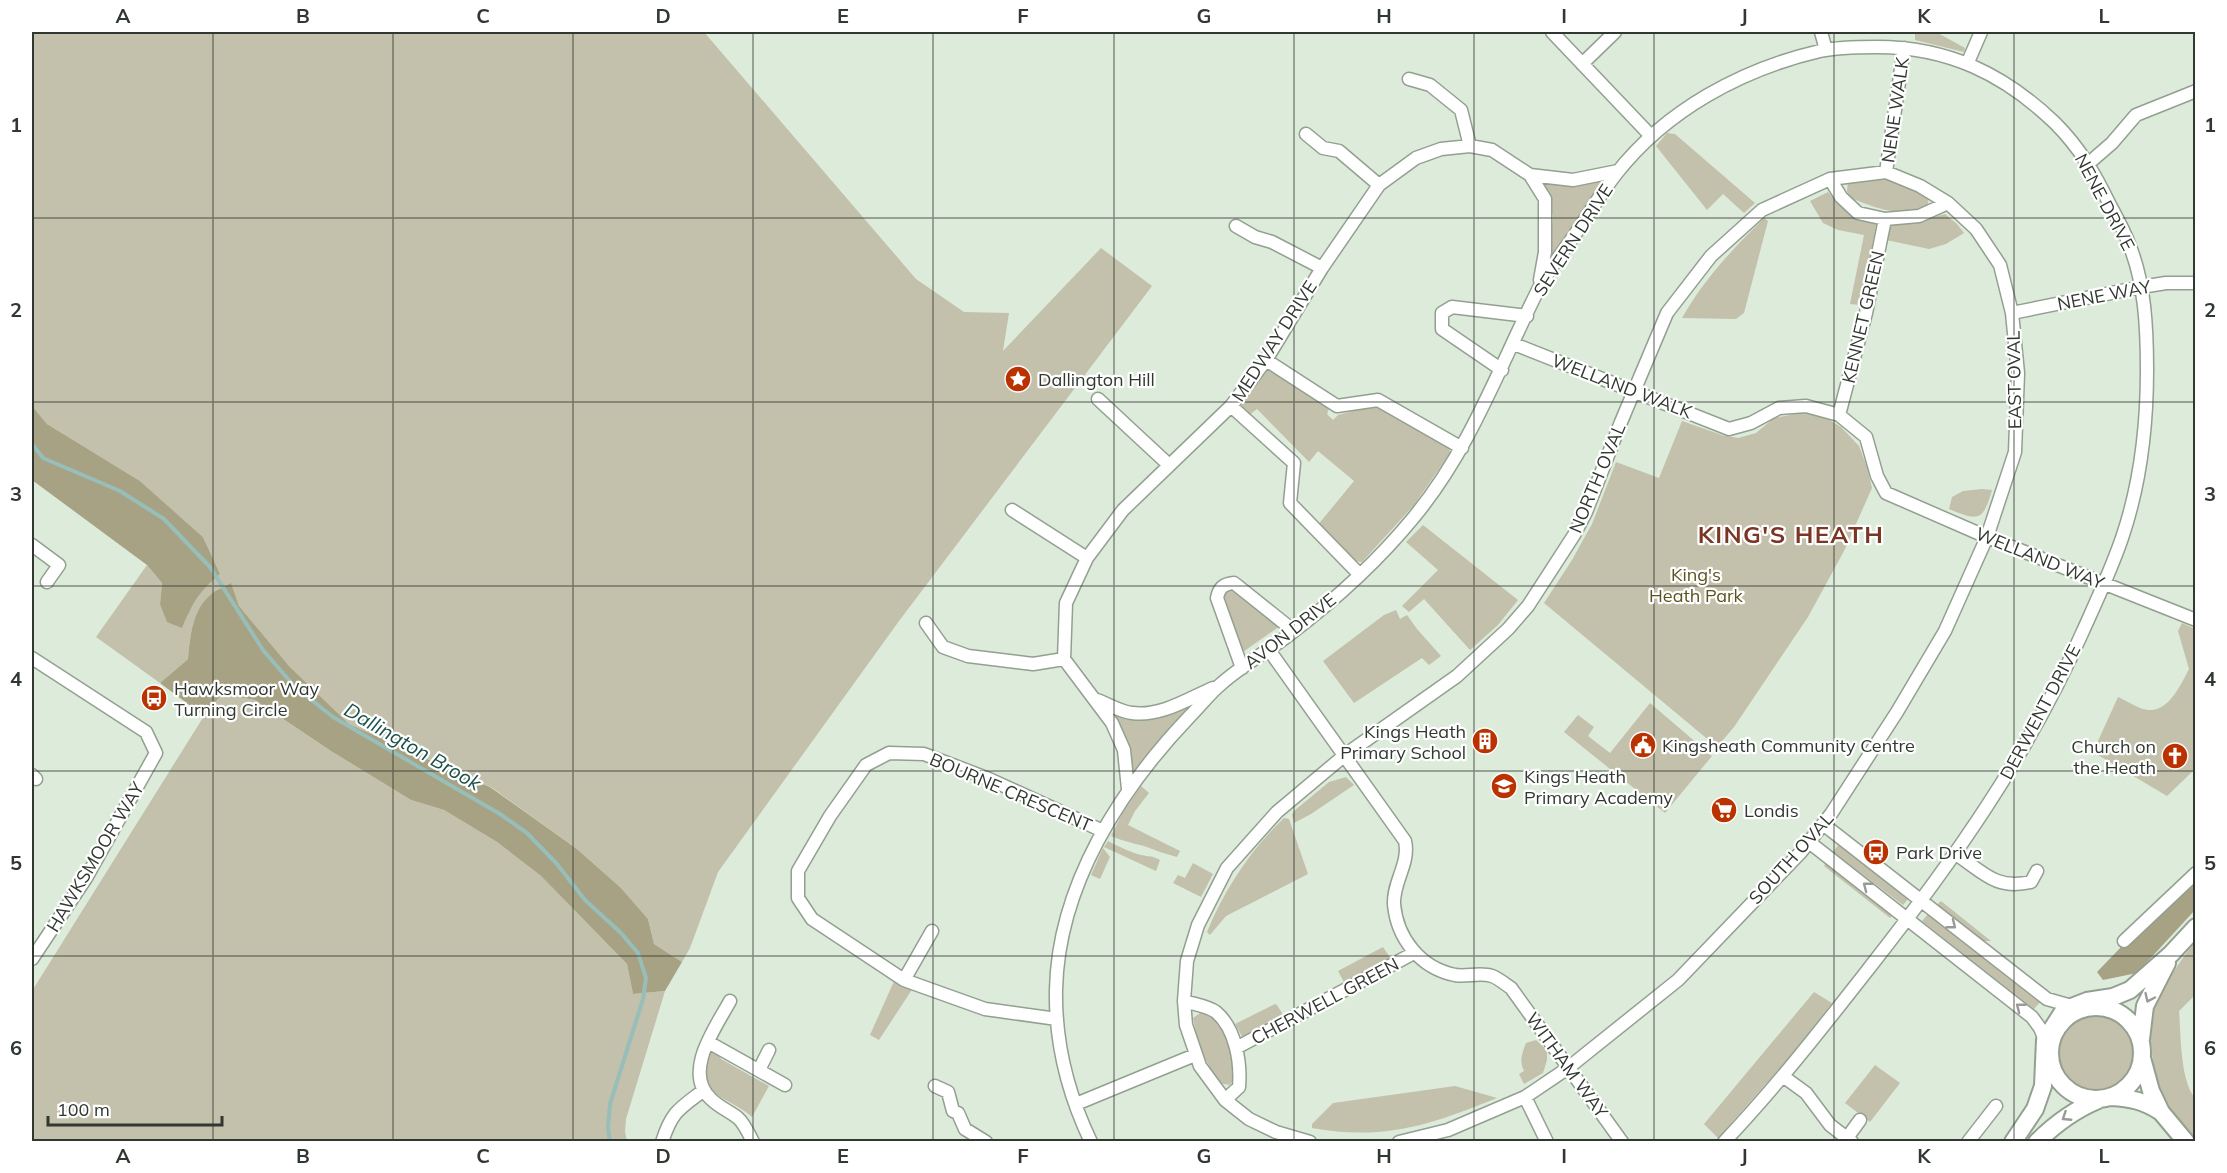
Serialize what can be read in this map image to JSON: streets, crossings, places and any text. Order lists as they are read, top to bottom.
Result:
{
  "streets": {
    "street": [
      "NENE WALK",
      "NENE DRIVE",
      "SEVERN DRIVE",
      "NENE WAY",
      "KENNET GREEN",
      "MEDWAY DRIVE",
      "EAST OVAL",
      "WELLAND WALK",
      "NORTH OVAL",
      "WELLAND WAY",
      "AVON DRIVE",
      "DERWENT DRIVE",
      "BOURNE CRESCENT",
      "HAWKSMOOR WAY",
      "SOUTH OVAL",
      "CHERWELL GREEN",
      "WITHAM WAY"
    ]
  },
  "crossings": [
    ["NENE WALK", "NENE DRIVE"],
    ["NENE WALK", "EAST OVAL"],
    ["NENE DRIVE", "SEVERN DRIVE"],
    ["NENE DRIVE", "NENE WAY"],
    ["NENE DRIVE", "DERWENT DRIVE"],
    ["SEVERN DRIVE", "MEDWAY DRIVE"],
    ["SEVERN DRIVE", "WELLAND WALK"],
    ["SEVERN DRIVE", "AVON DRIVE"],
    ["NENE WAY", "EAST OVAL"],
    ["NENE WAY", "DERWENT DRIVE"],
    ["KENNET GREEN", "WELLAND WALK"],
    ["KENNET GREEN", "WELLAND WAY"],
    ["EAST OVAL", "WELLAND WALK"],
    ["EAST OVAL", "NORTH OVAL"],
    ["EAST OVAL", "WELLAND WAY"],
    ["EAST OVAL", "SOUTH OVAL"],
    ["WELLAND WALK", "NORTH OVAL"],
    ["WELLAND WALK", "WELLAND WAY"],
    ["WELLAND WAY", "DERWENT DRIVE"],
    ["WELLAND WAY", "SOUTH OVAL"],
    ["AVON DRIVE", "BOURNE CRESCENT"],
    ["SOUTH OVAL", "WITHAM WAY"],
    ["CHERWELL GREEN", "WITHAM WAY"]
  ],
  "districts": ["KING'S HEATH"],
  "water": ["Dallington Brook"],
  "parks": ["King's Heath Park"],
  "places": {
    "place": ["Dallington Hill"],
    "bus stop": ["Hawksmoor Way Turning Circle", "Park Drive"],
    "building": ["Kings Heath Primary School"],
    "public building": ["Kingsheath Community Centre"],
    "church": ["Church on the Heath"],
    "school or university": ["Kings Heath Primary Academy"],
    "supermarket": ["Londis"]
  },
  "scale_bar": "100 m",
  "grid": {
    "columns": [
      "A",
      "B",
      "C",
      "D",
      "E",
      "F",
      "G",
      "H",
      "I",
      "J",
      "K",
      "L"
    ],
    "rows": [
      "1",
      "2",
      "3",
      "4",
      "5",
      "6"
    ]
  }
}
